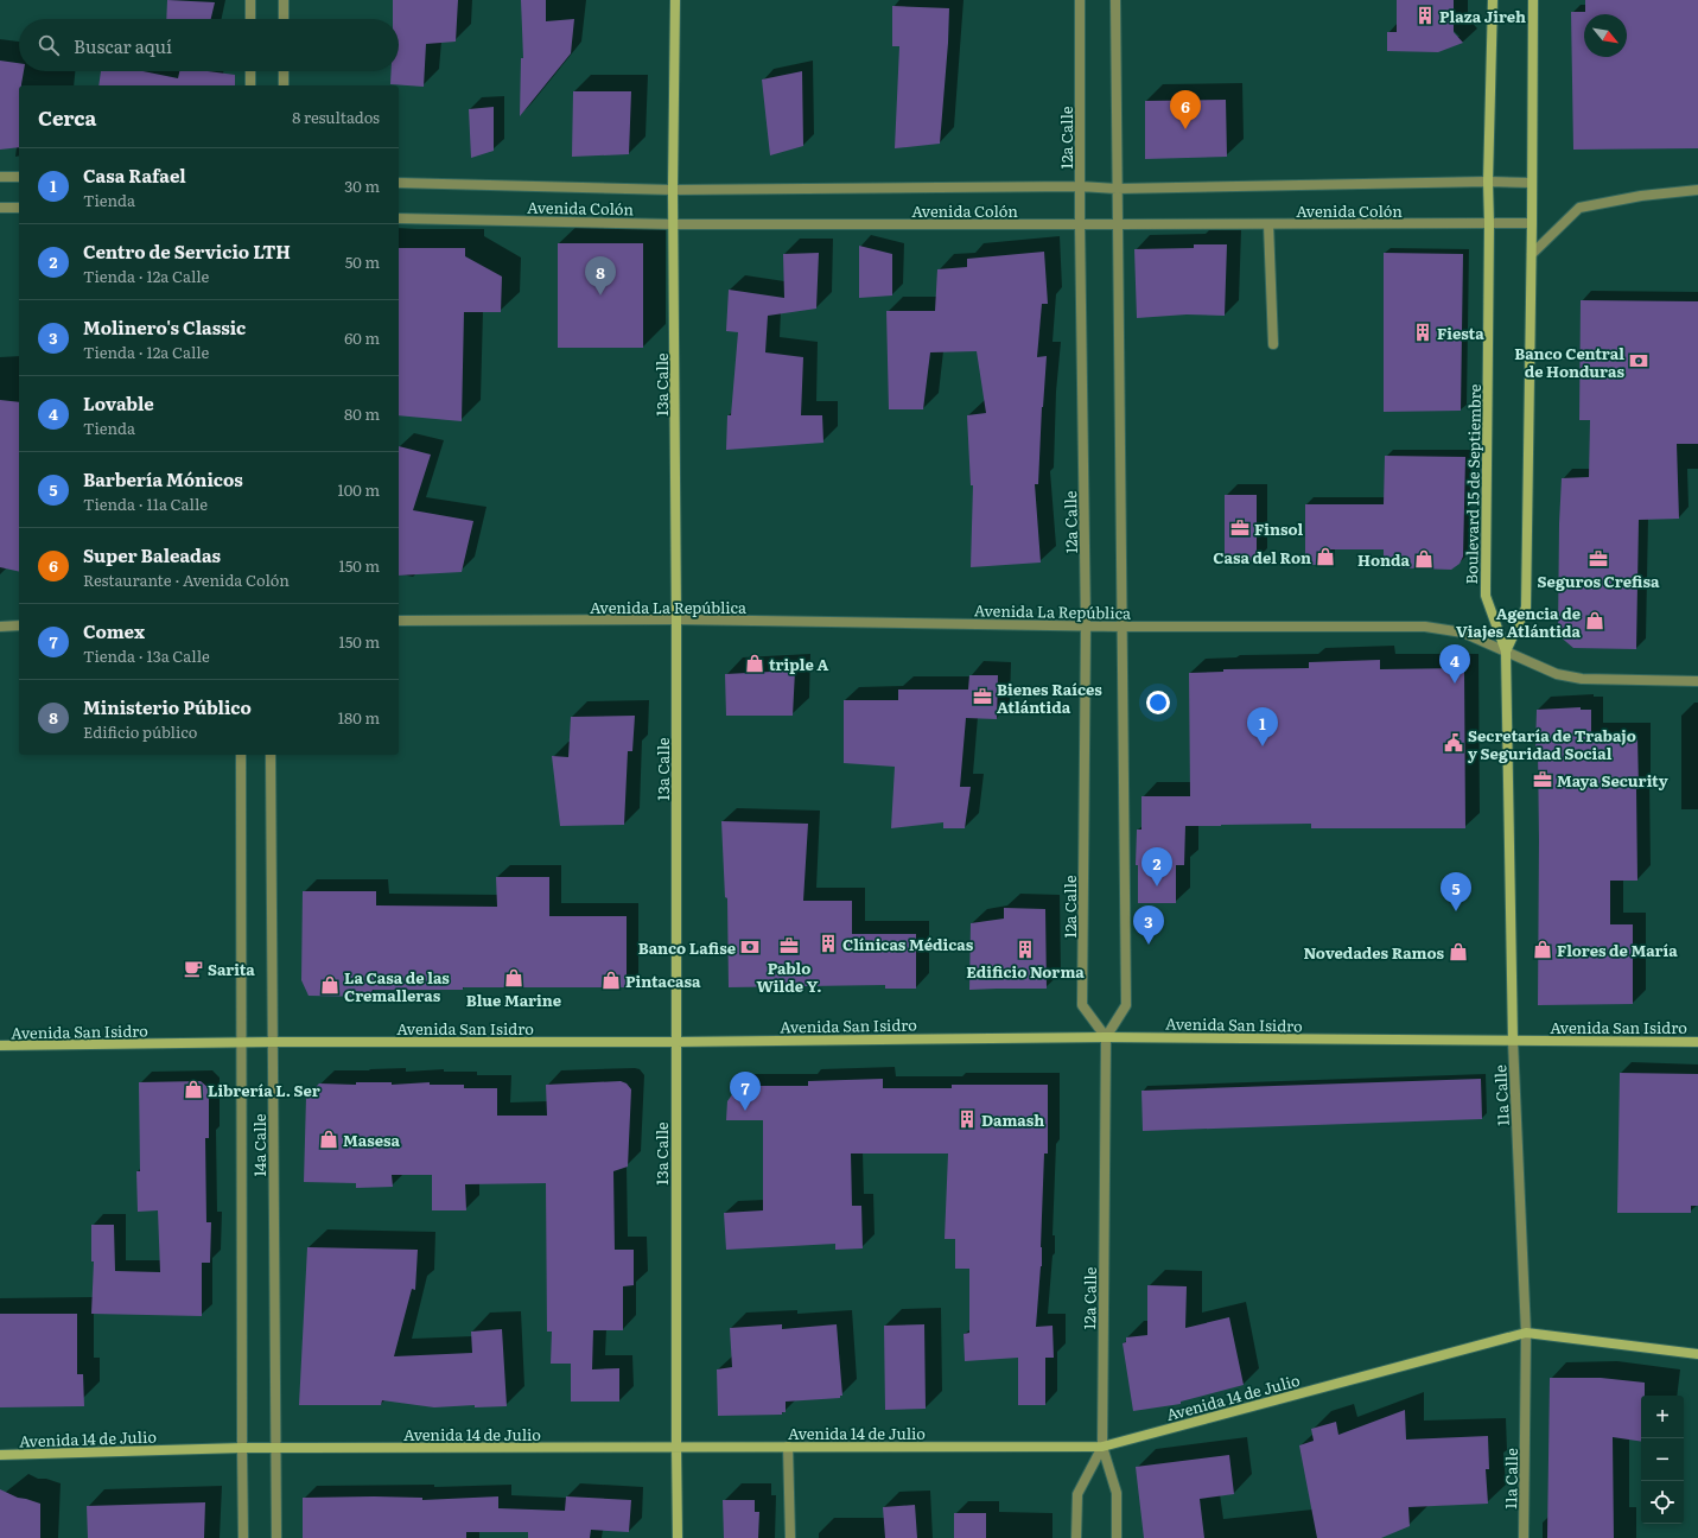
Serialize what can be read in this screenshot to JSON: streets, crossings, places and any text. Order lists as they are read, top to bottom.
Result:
{
  "streets": {
    "street": [
      "12a Calle",
      "Avenida Colón",
      "13a Calle",
      "Boulevard 15 de Septiembre",
      "Avenida La República",
      "Avenida San Isidro",
      "11a Calle",
      "14a Calle",
      "Avenida 14 de Julio"
    ]
  },
  "crossings": [
    ["12a Calle", "Avenida Colón"],
    ["12a Calle", "Avenida La República"],
    ["12a Calle", "Avenida San Isidro"],
    ["12a Calle", "Avenida 14 de Julio"],
    ["Avenida Colón", "13a Calle"],
    ["Avenida Colón", "Boulevard 15 de Septiembre"],
    ["13a Calle", "Avenida La República"],
    ["13a Calle", "Avenida San Isidro"],
    ["13a Calle", "Avenida 14 de Julio"],
    ["Boulevard 15 de Septiembre", "Avenida La República"],
    ["Boulevard 15 de Septiembre", "11a Calle"],
    ["Avenida La República", "11a Calle"],
    ["Avenida San Isidro", "11a Calle"],
    ["Avenida San Isidro", "14a Calle"],
    ["11a Calle", "Avenida 14 de Julio"],
    ["14a Calle", "Avenida 14 de Julio"]
  ],
  "places": {
    "building": [
      "Plaza Jireh",
      "Fiesta",
      "Clínicas Médicas",
      "Edificio Norma",
      "Damash"
    ],
    "bank": ["Banco Central de Honduras", "Banco Lafise"],
    "office": [
      "Finsol",
      "Seguros Crefisa",
      "Bienes Raíces Atlántida",
      "Maya Security",
      "Pablo Wilde Y."
    ],
    "shop": [
      "Casa del Ron",
      "Honda",
      "Agencia de Viajes Atlántida",
      "triple A",
      "Flores de María",
      "Novedades Ramos",
      "Blue Marine",
      "Pintacasa",
      "La Casa de las Cremalleras",
      "Librería L. Ser",
      "Masesa"
    ],
    "public building": ["Secretaría de Trabajo y Seguridad Social"],
    "cafe": ["Sarita"]
  },
  "north": "bottom right",
  "page": {
    "search": "Buscar aquí",
    "heading": ["Cerca", "8 resultados"],
    "pins": [
      "6",
      "8",
      "4",
      "1",
      "2",
      "5",
      "3",
      "7"
    ],
    "list": [
      {
        "mark": "1",
        "name": "Casa Rafael",
        "note": "Tienda",
        "value": "30 m"
      },
      {
        "mark": "2",
        "name": "Centro de Servicio LTH",
        "note": "Tienda · 12a Calle",
        "value": "50 m"
      },
      {
        "mark": "3",
        "name": "Molinero's Classic",
        "note": "Tienda · 12a Calle",
        "value": "60 m"
      },
      {
        "mark": "4",
        "name": "Lovable",
        "note": "Tienda",
        "value": "80 m"
      },
      {
        "mark": "5",
        "name": "Barbería Mónicos",
        "note": "Tienda · 11a Calle",
        "value": "100 m"
      },
      {
        "mark": "6",
        "name": "Super Baleadas",
        "note": "Restaurante · Avenida Colón",
        "value": "150 m"
      },
      {
        "mark": "7",
        "name": "Comex",
        "note": "Tienda · 13a Calle",
        "value": "150 m"
      },
      {
        "mark": "8",
        "name": "Ministerio Público",
        "note": "Edificio público",
        "value": "180 m"
      }
    ],
    "map_buttons": ["+", "−"]
  }
}
